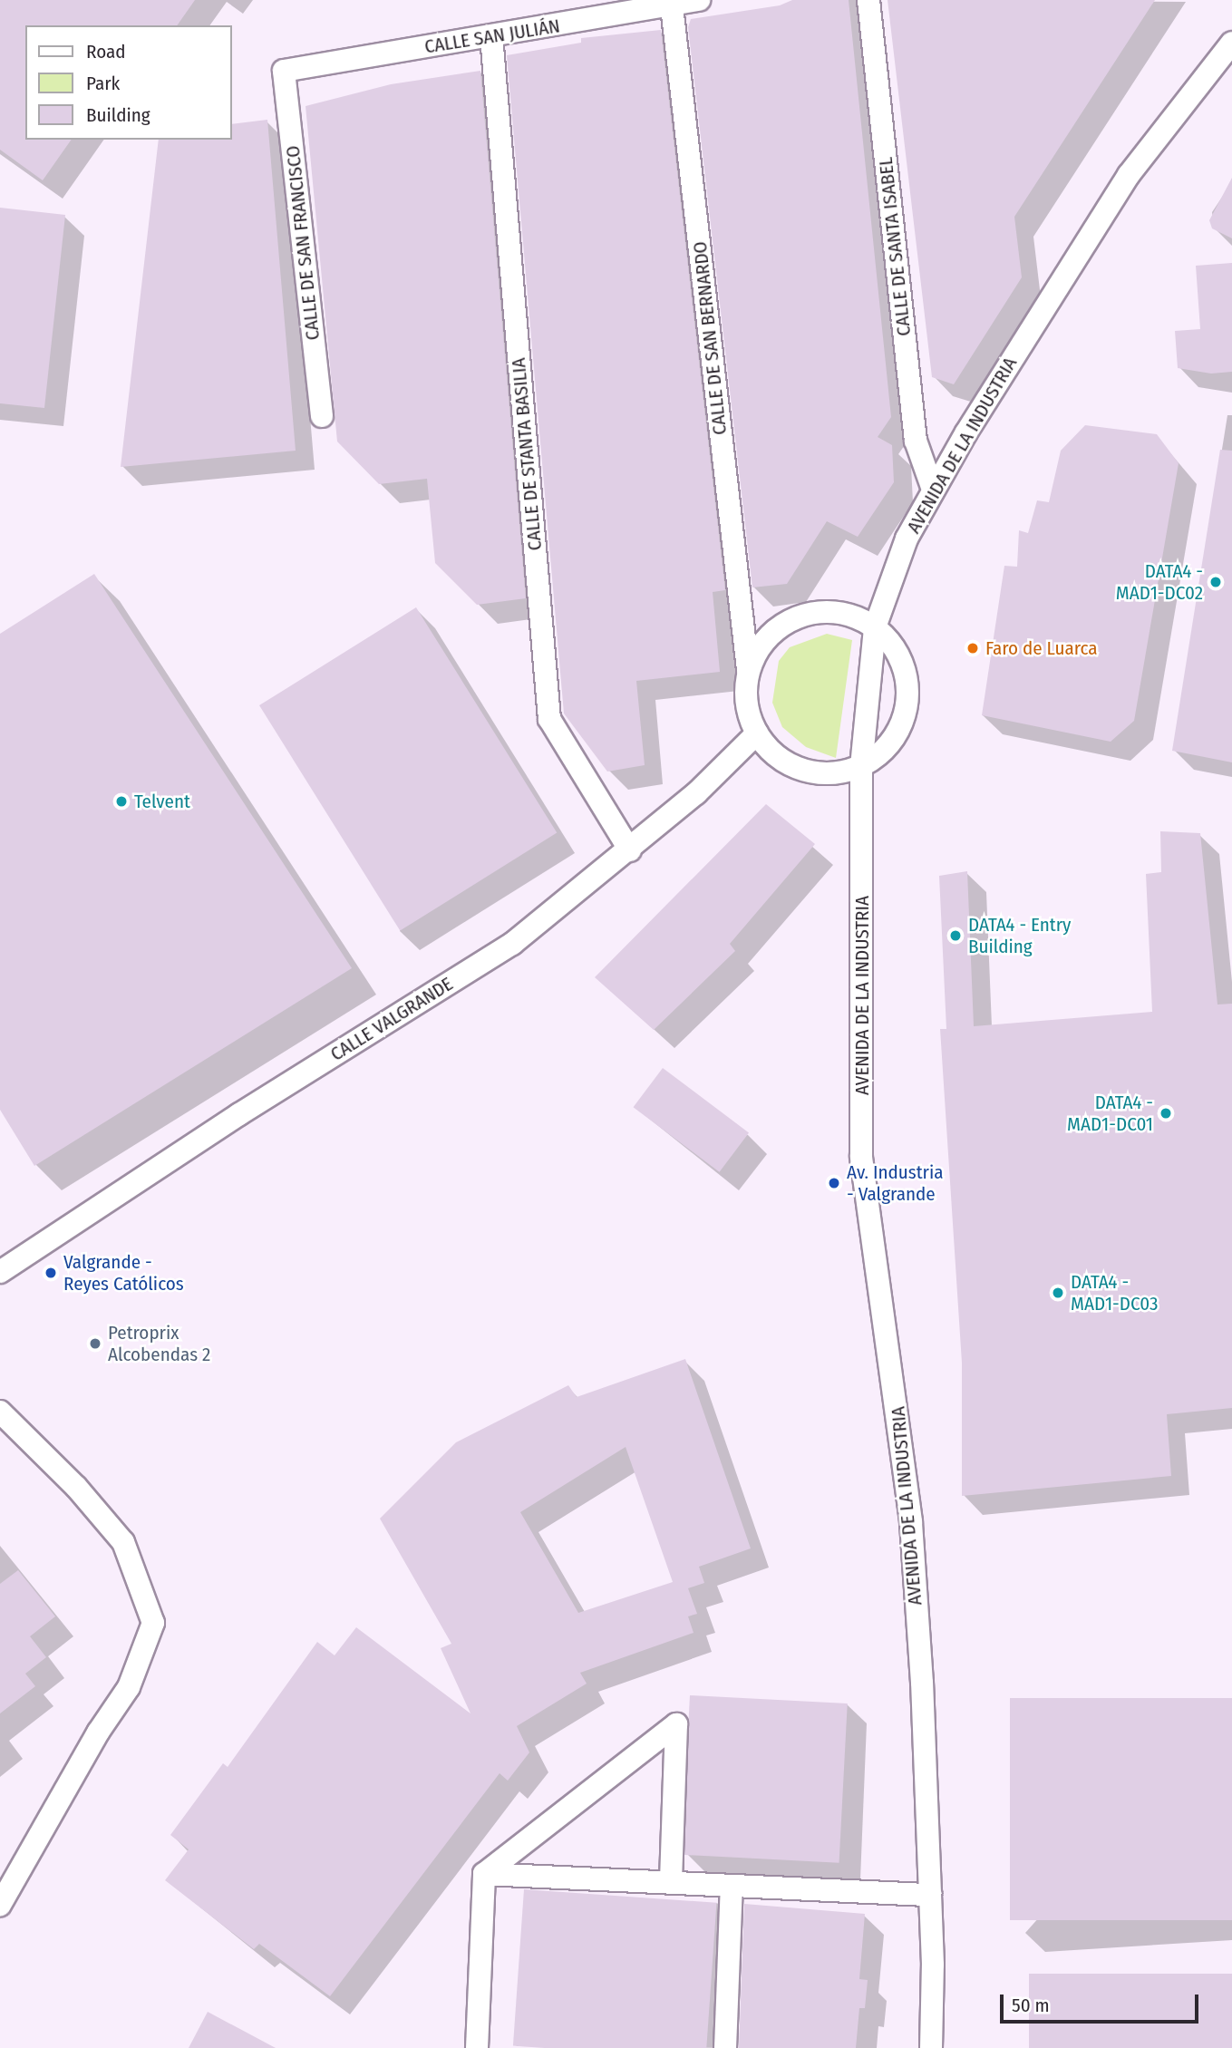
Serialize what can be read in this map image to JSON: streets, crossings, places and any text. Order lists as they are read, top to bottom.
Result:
{
  "streets": {
    "street": [
      "CALLE SAN JULIÁN",
      "CALLE DE SAN FRANCISCO",
      "CALLE DE SANTA ISABEL",
      "CALLE DE SAN BERNARDO",
      "AVENIDA DE LA INDUSTRIA",
      "CALLE DE STANTA BASILIA",
      "CALLE VALGRANDE"
    ]
  },
  "crossings": [
    ["CALLE SAN JULIÁN", "CALLE DE SAN FRANCISCO"],
    ["CALLE SAN JULIÁN", "CALLE DE SAN BERNARDO"],
    ["CALLE SAN JULIÁN", "CALLE DE STANTA BASILIA"],
    ["CALLE DE SANTA ISABEL", "AVENIDA DE LA INDUSTRIA"],
    ["CALLE DE SAN BERNARDO", "AVENIDA DE LA INDUSTRIA"],
    ["CALLE DE SAN BERNARDO", "CALLE VALGRANDE"],
    ["AVENIDA DE LA INDUSTRIA", "CALLE VALGRANDE"],
    ["CALLE DE STANTA BASILIA", "CALLE VALGRANDE"]
  ],
  "places": [
    "DATA4 - MAD1-DC02",
    "Faro de Luarca",
    "Telvent",
    "DATA4 - Entry Building",
    "DATA4 - MAD1-DC01",
    "Av. Industria - Valgrande",
    "Valgrande - Reyes Católicos",
    "DATA4 - MAD1-DC03",
    "Petroprix Alcobendas 2"
  ],
  "legend": ["Road", "Park", "Building"],
  "scale_bar": "50 m"
}
